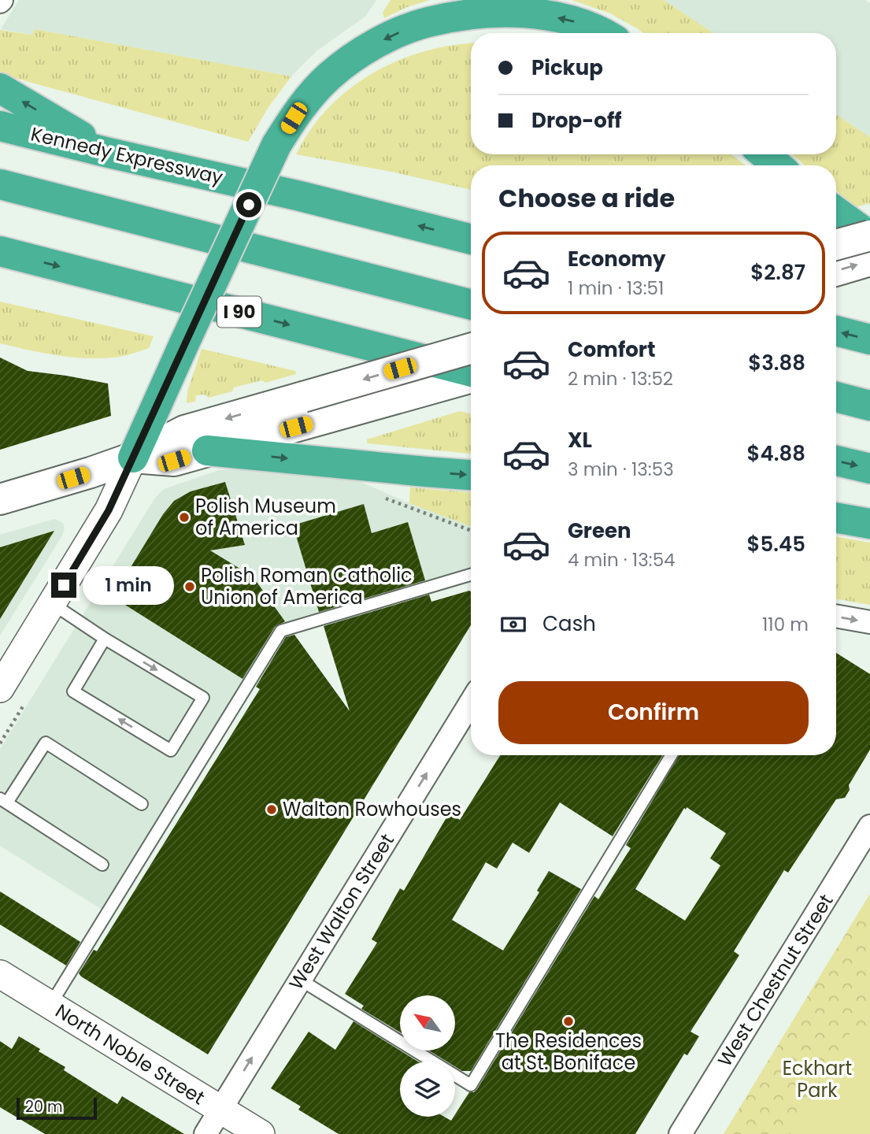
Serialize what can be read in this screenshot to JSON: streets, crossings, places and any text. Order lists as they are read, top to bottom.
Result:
{
  "streets": {
    "highway": ["Kennedy Expressway", "I 90"],
    "street": ["West Walton Street", "West Chestnut Street", "North Noble Street"]
  },
  "crossings": [
    ["West Walton Street", "North Noble Street"]
  ],
  "one_way": ["West Walton Street"],
  "parks": ["Eckhart Park"],
  "places": [
    "Polish Museum of America",
    "Polish Roman Catholic Union of America",
    "Walton Rowhouses",
    "The Residences at St. Boniface"
  ],
  "scale_bar": "20 m",
  "north": "top left",
  "page": {
    "banner": ["Pickup", "Drop-off"],
    "heading": "Choose a ride",
    "list": [
      {
        "name": "Economy",
        "note": "1 min · 13:51",
        "value": "$2.87"
      },
      {
        "name": "Comfort",
        "note": "2 min · 13:52",
        "value": "$3.88"
      },
      {
        "name": "XL",
        "note": "3 min · 13:53",
        "value": "$4.88"
      },
      {
        "name": "Green",
        "note": "4 min · 13:54",
        "value": "$5.45"
      }
    ],
    "bubble": "1 min",
    "pay": ["Cash", "110 m"],
    "buttons": "Confirm",
    "scale": "20 m"
  }
}
